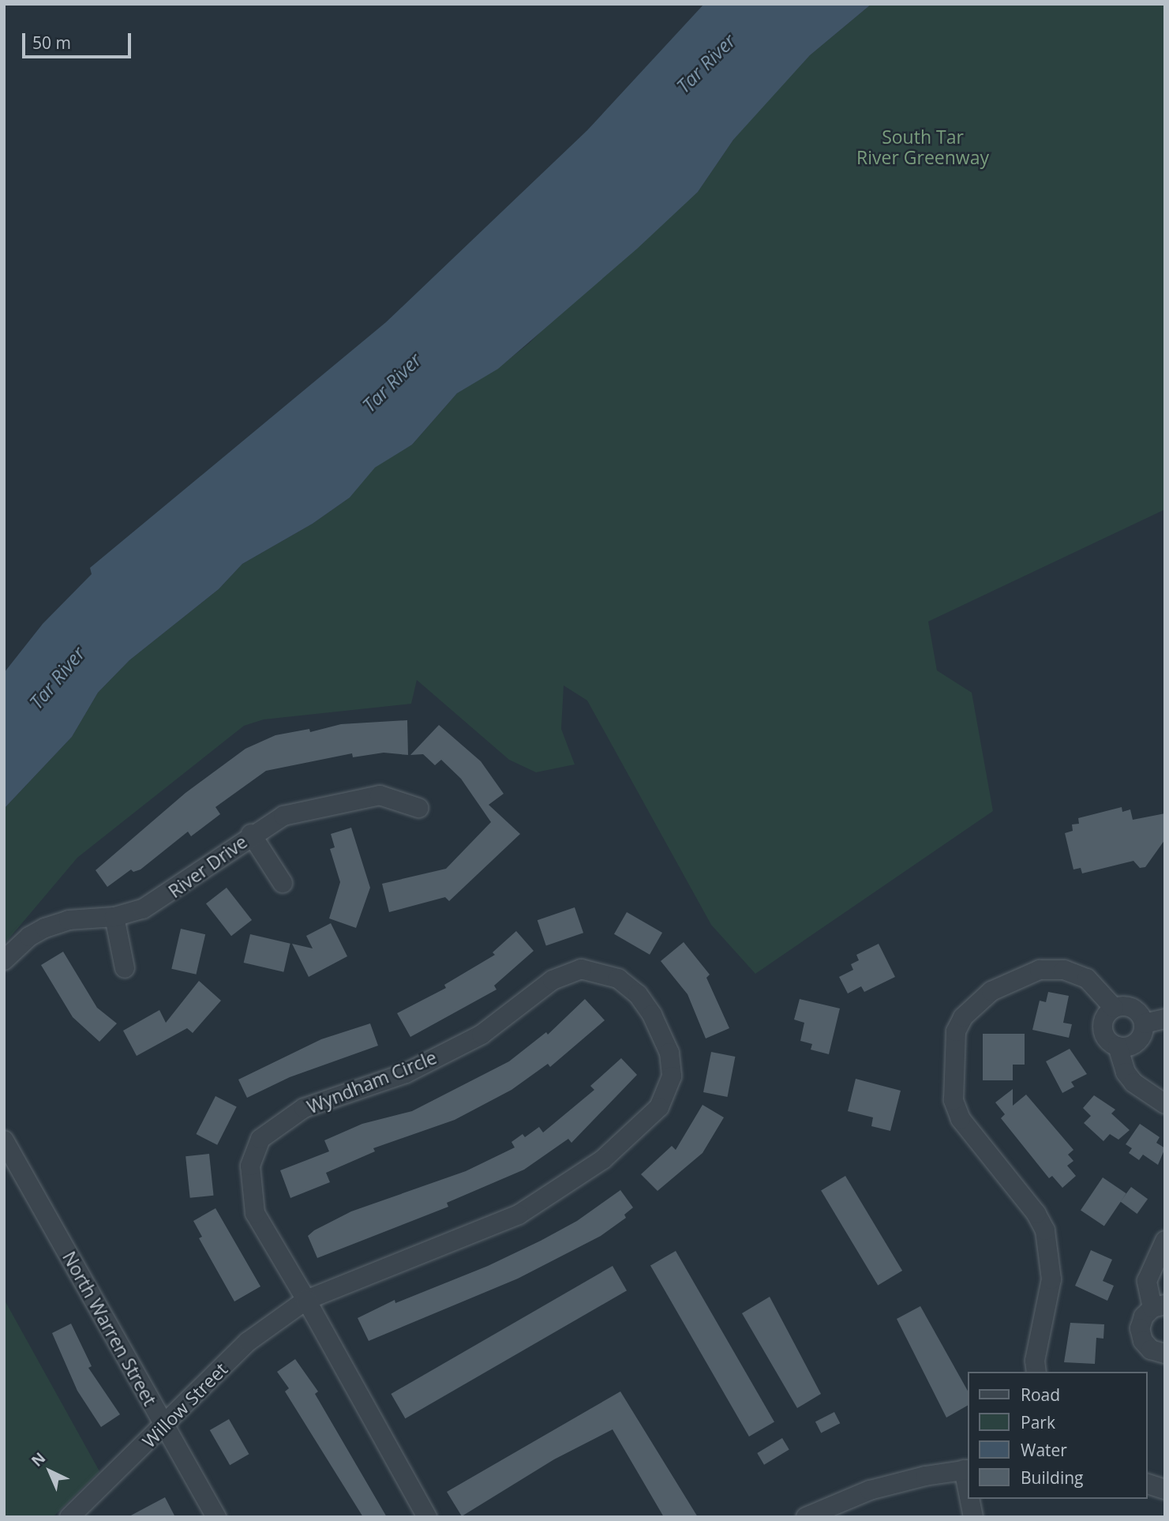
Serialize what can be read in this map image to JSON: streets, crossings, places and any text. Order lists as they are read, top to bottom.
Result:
{
  "streets": {
    "street": [
      "River Drive",
      "Wyndham Circle",
      "North Warren Street",
      "Willow Street"
    ]
  },
  "crossings": [
    ["Wyndham Circle", "Willow Street"],
    ["North Warren Street", "Willow Street"]
  ],
  "water": ["Tar River"],
  "parks": ["South Tar River Greenway"],
  "legend": [
    "Road",
    "Park",
    "Water",
    "Building"
  ],
  "scale_bar": "50 m",
  "north": "top left"
}
